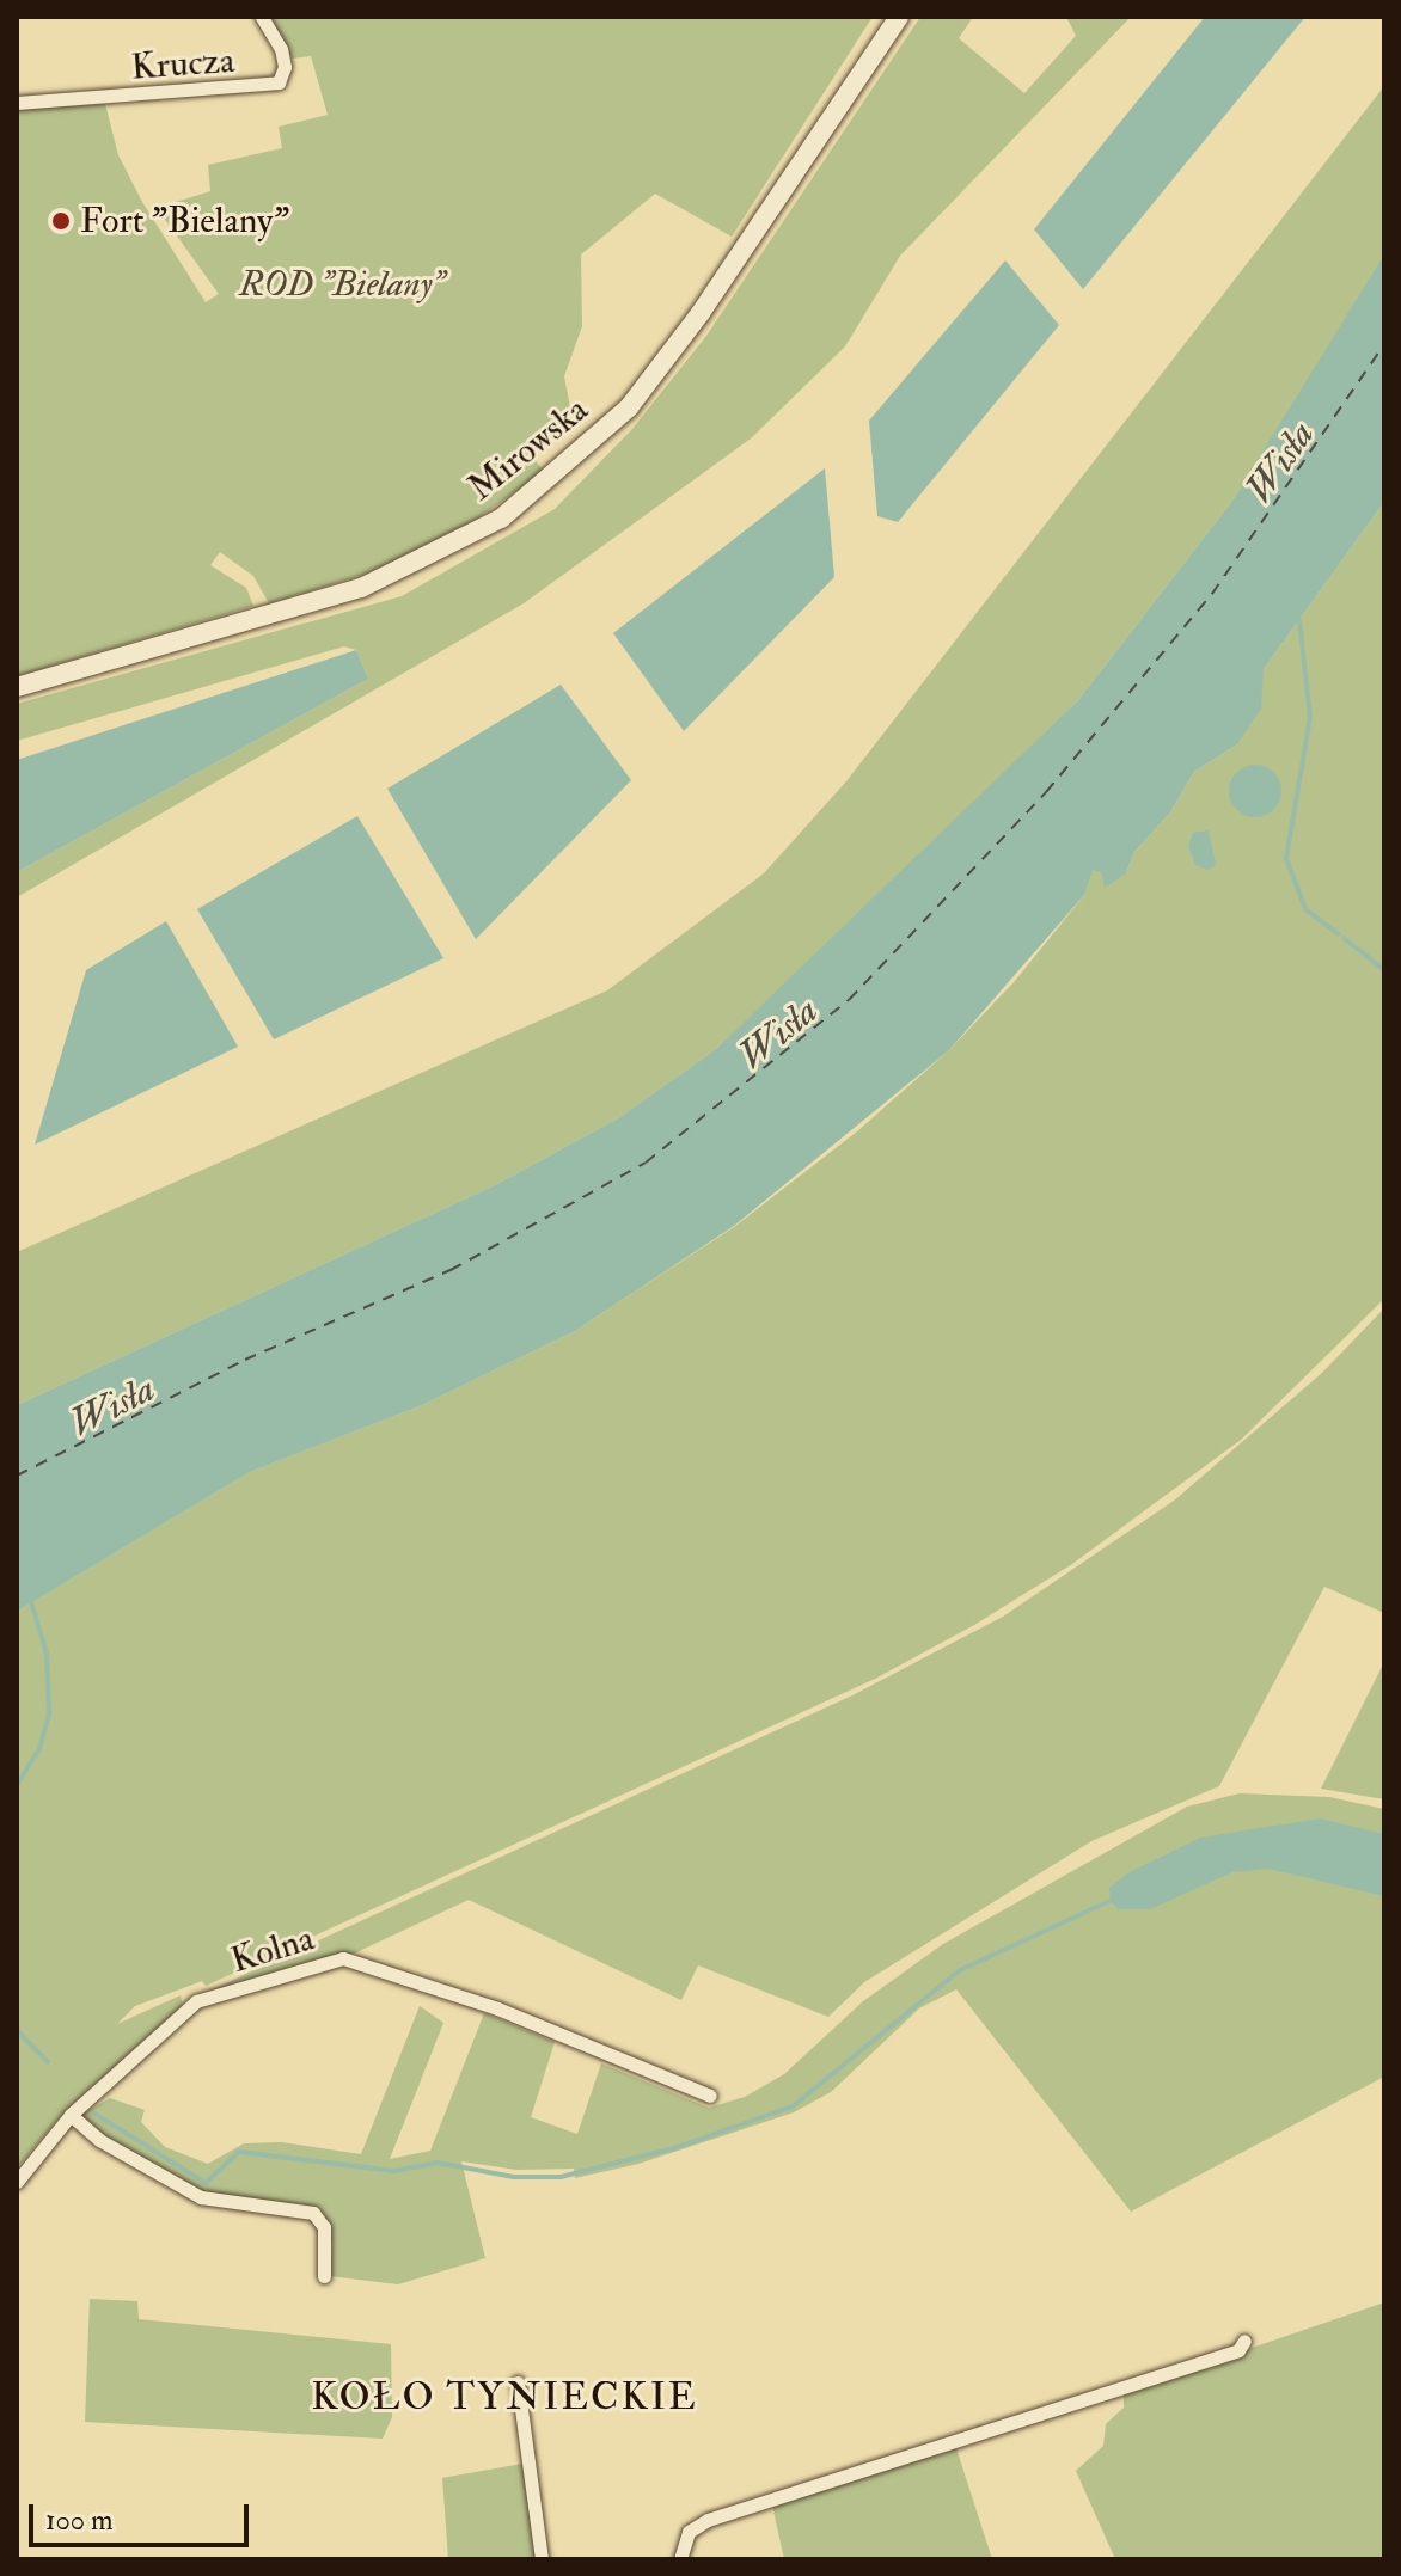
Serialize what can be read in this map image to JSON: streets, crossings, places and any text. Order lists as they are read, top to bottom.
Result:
{
  "streets": {
    "main road": ["Mirowska"],
    "street": ["Krucza", "Kolna"]
  },
  "districts": ["KOŁO TYNIECKIE"],
  "water": ["Wisła"],
  "parks": ["ROD \"Bielany\""],
  "places": ["Fort \"Bielany\""],
  "scale_bar": "100 m"
}
